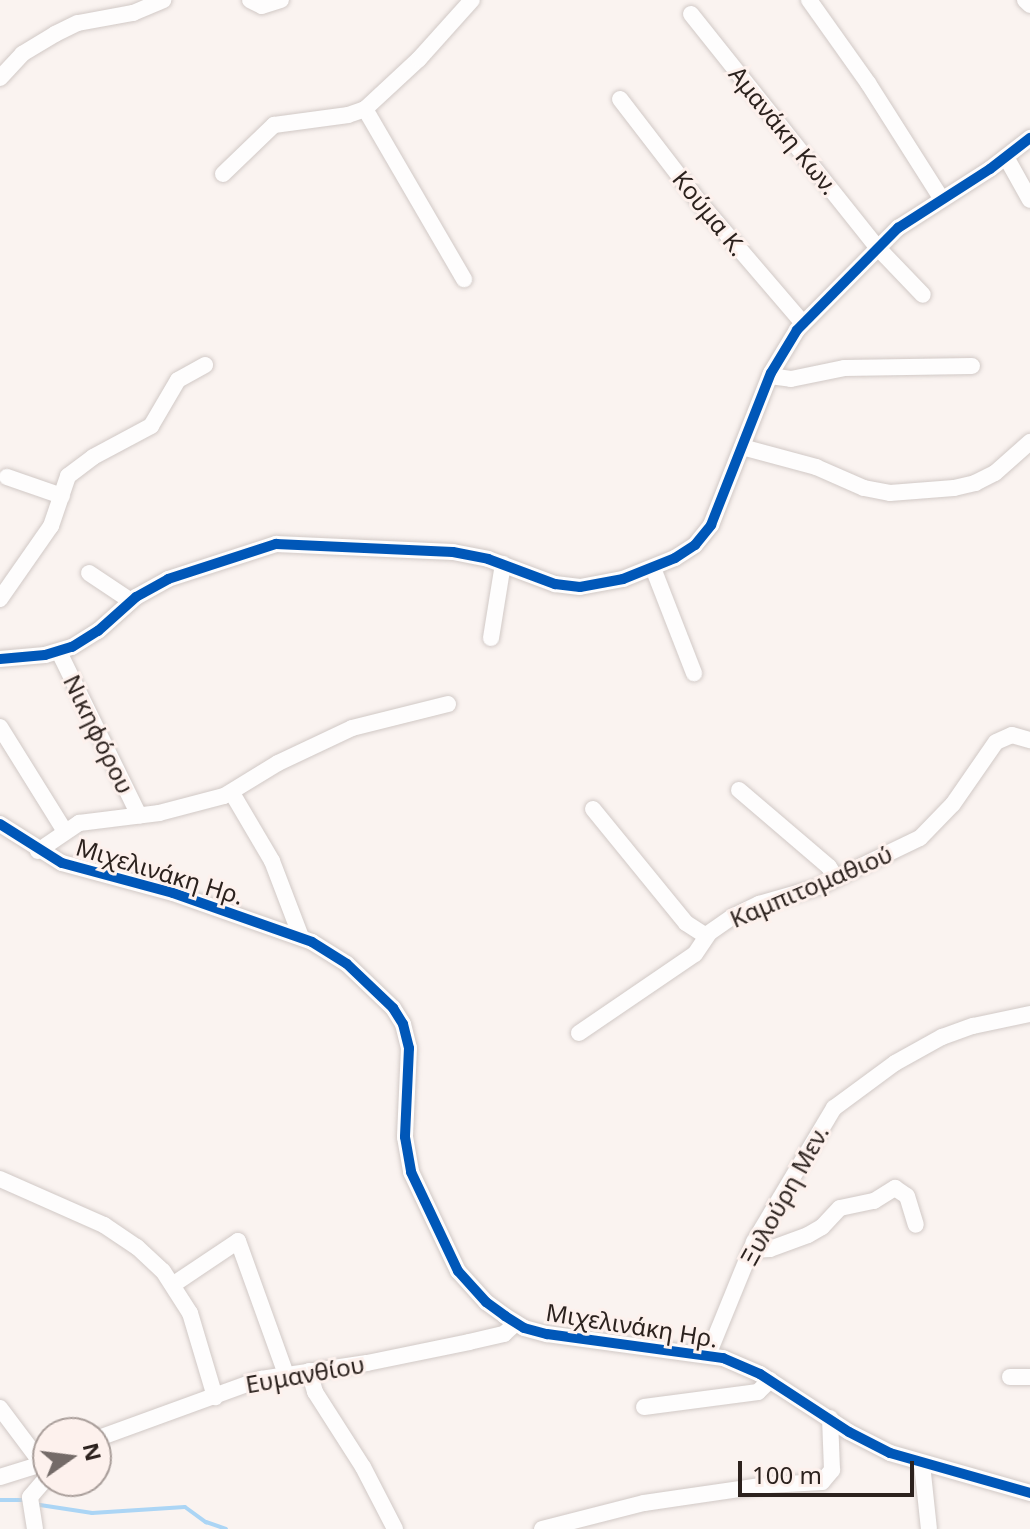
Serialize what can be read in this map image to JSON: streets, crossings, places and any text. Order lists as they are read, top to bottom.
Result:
{
  "streets": {
    "street": [
      "Αμανάκη Κων.",
      "Κούμα Κ.",
      "Νικηφόρου",
      "Μιχελινάκη Ηρ.",
      "Καμπιτομαθιού",
      "Ξυλούρη Μεν.",
      "Ευμανθίου"
    ]
  },
  "crossings": [
    ["Μιχελινάκη Ηρ.", "Ξυλούρη Μεν."],
    ["Μιχελινάκη Ηρ.", "Ευμανθίου"]
  ],
  "scale_bar": "100 m",
  "north": "right"
}
